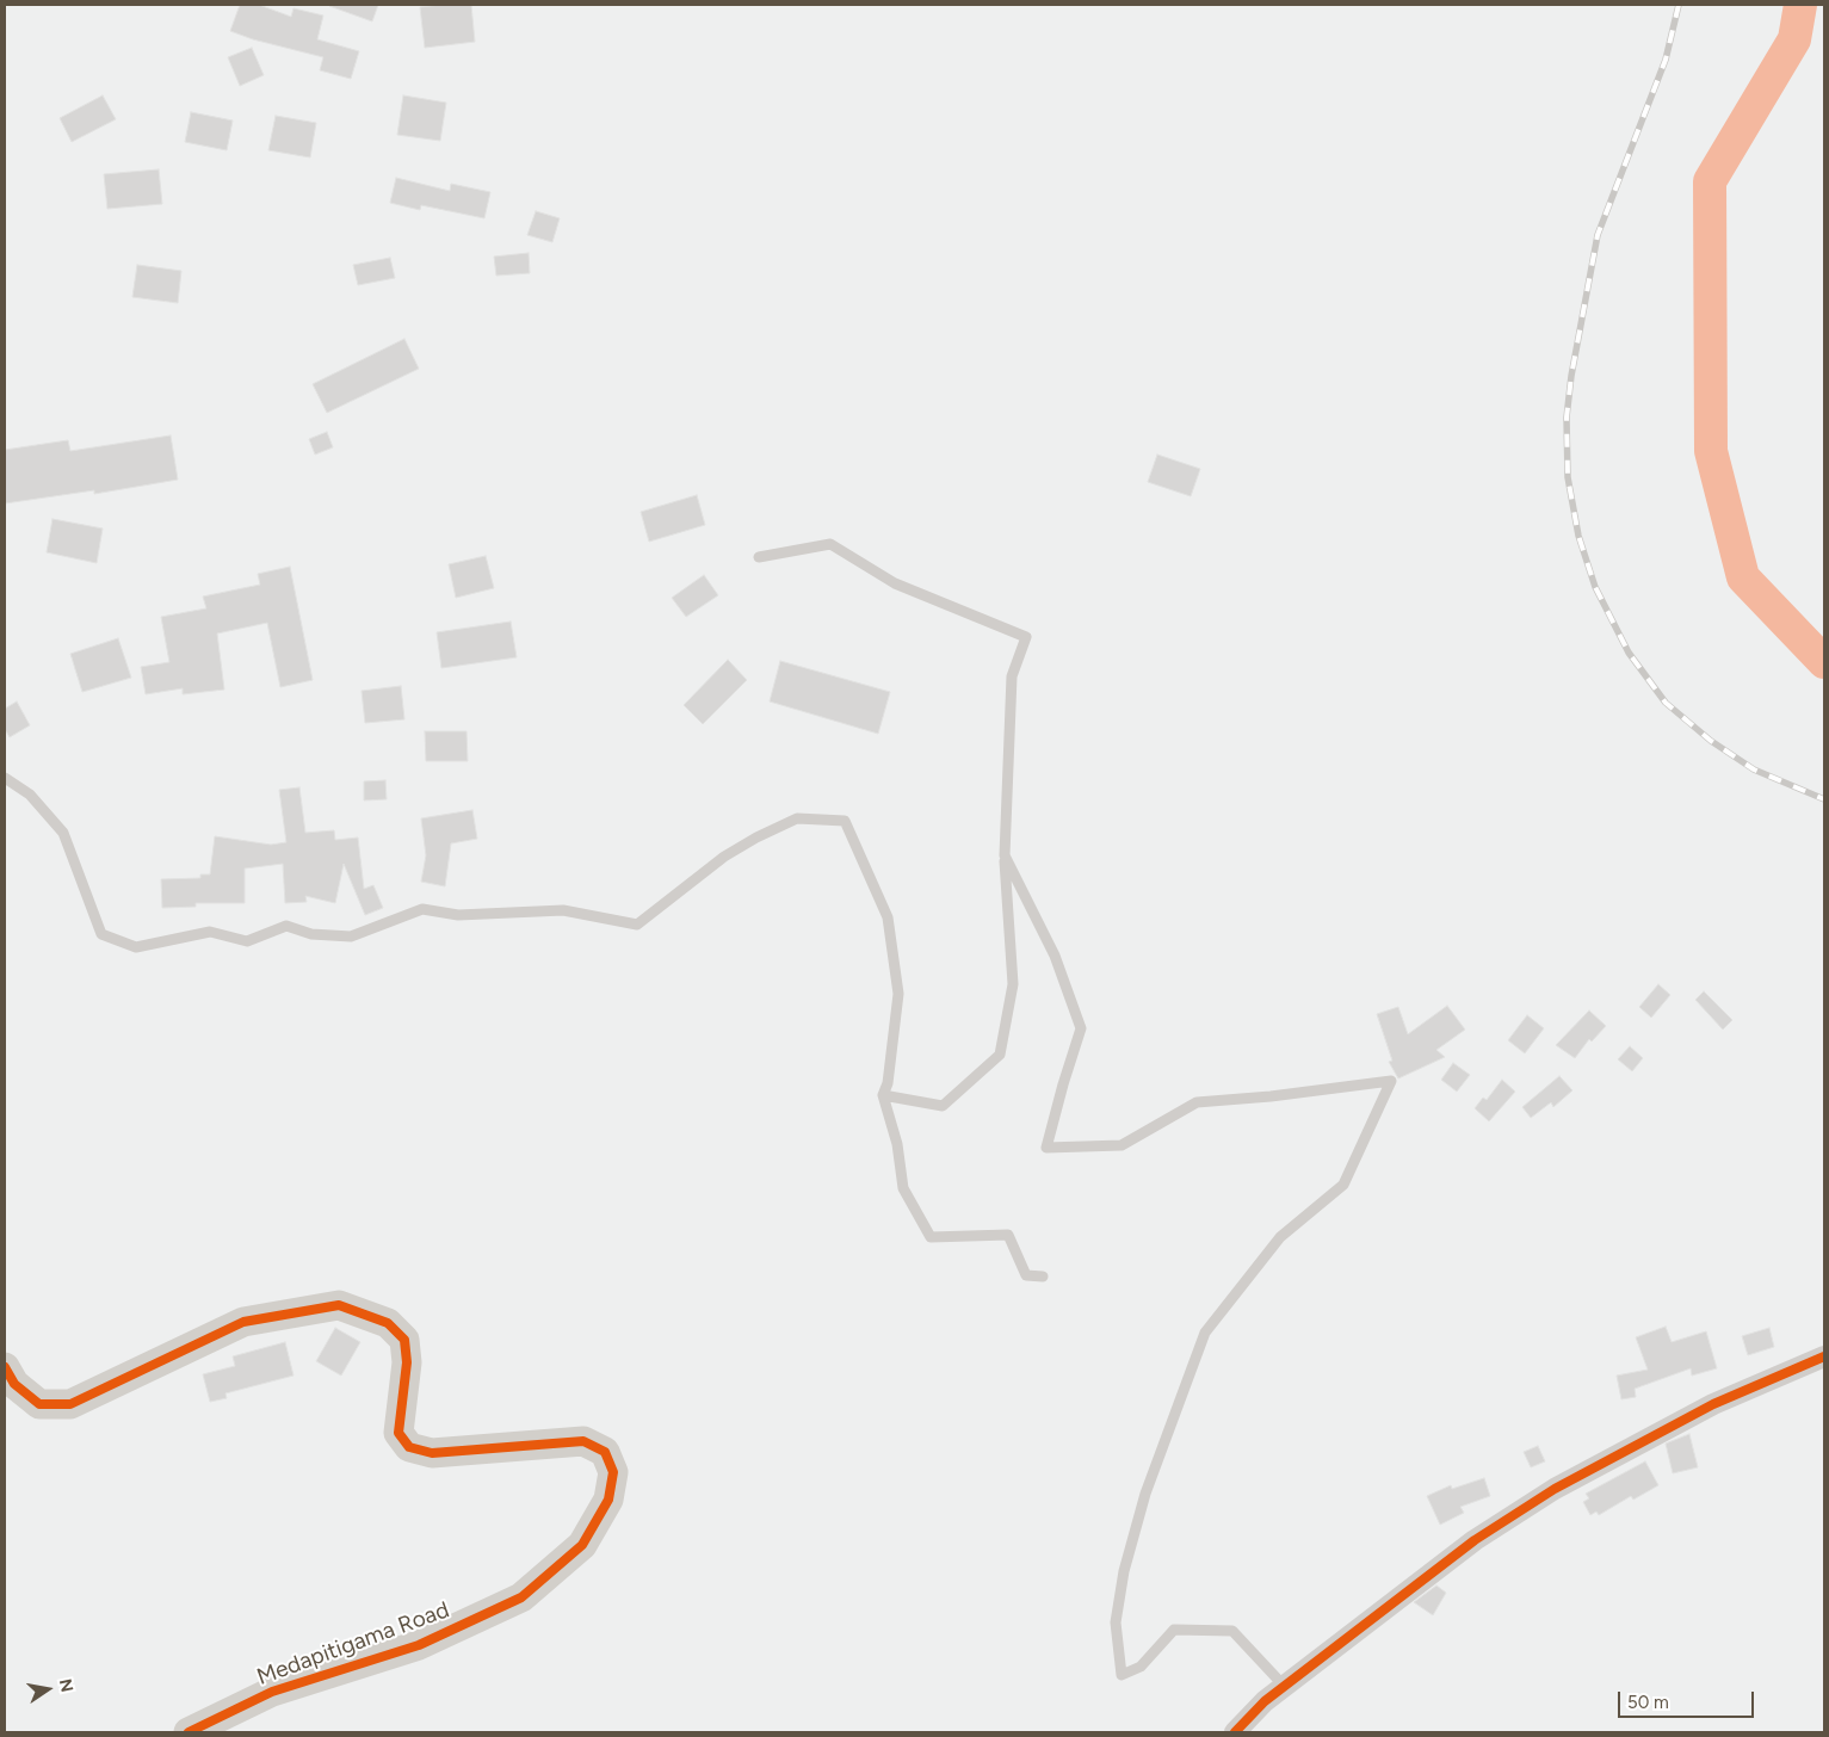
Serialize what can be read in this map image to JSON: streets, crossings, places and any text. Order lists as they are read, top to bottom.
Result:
{
  "streets": {
    "street": ["Medapitigama Road"]
  },
  "scale_bar": "50 m",
  "north": "right"
}
